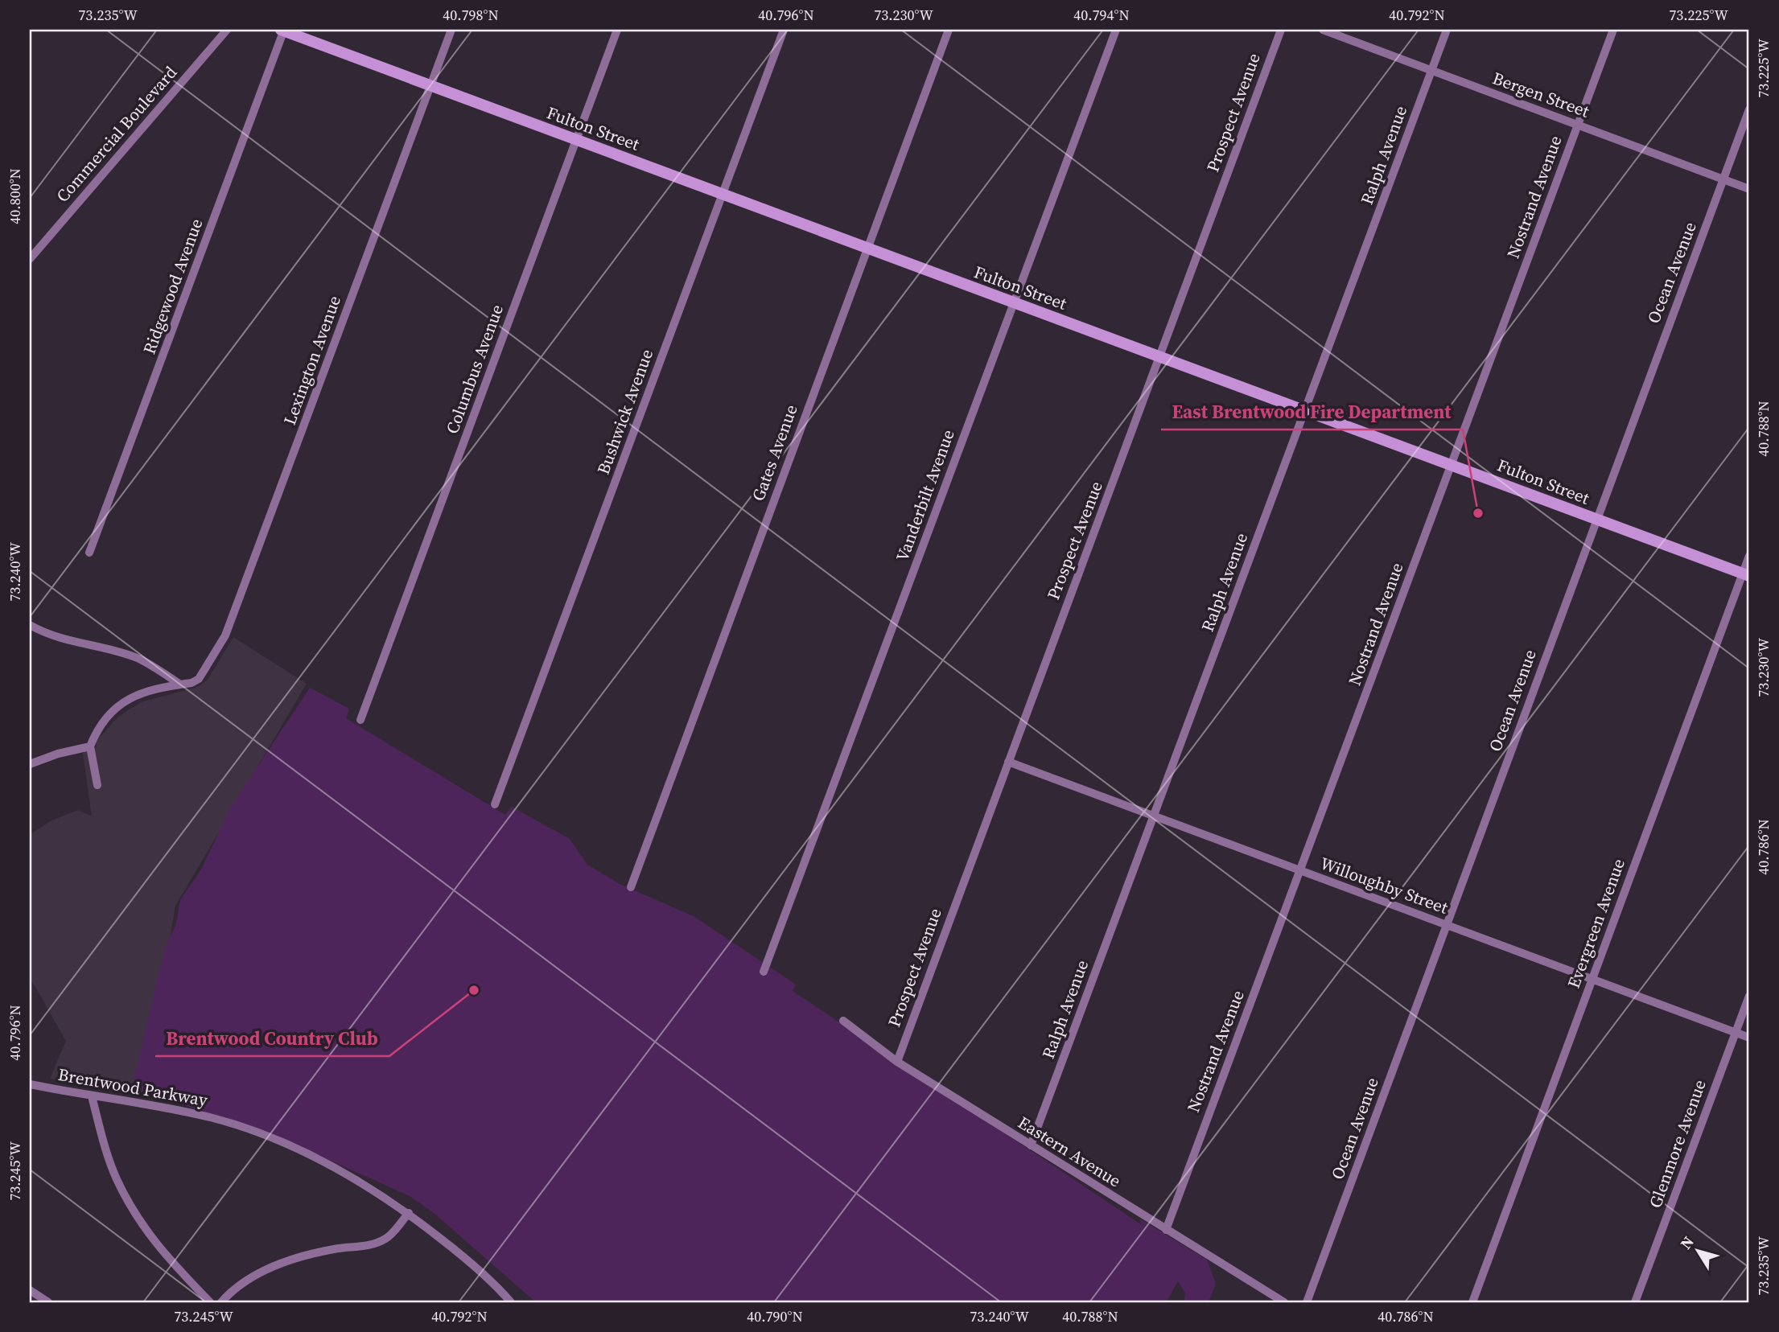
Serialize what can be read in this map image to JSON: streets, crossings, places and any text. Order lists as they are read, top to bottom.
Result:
{
  "streets": {
    "street": [
      "Bergen Street",
      "Prospect Avenue",
      "Fulton Street",
      "Commercial Boulevard",
      "Ralph Avenue",
      "Nostrand Avenue",
      "Ocean Avenue",
      "Ridgewood Avenue",
      "Lexington Avenue",
      "Columbus Avenue",
      "Bushwick Avenue",
      "Gates Avenue",
      "Vanderbilt Avenue",
      "Willoughby Street",
      "Evergreen Avenue",
      "Brentwood Parkway",
      "Glenmore Avenue",
      "Eastern Avenue"
    ]
  },
  "crossings": [
    ["Bergen Street", "Ralph Avenue"],
    ["Bergen Street", "Nostrand Avenue"],
    ["Bergen Street", "Ocean Avenue"],
    ["Prospect Avenue", "Fulton Street"],
    ["Prospect Avenue", "Willoughby Street"],
    ["Prospect Avenue", "Eastern Avenue"],
    ["Fulton Street", "Ralph Avenue"],
    ["Fulton Street", "Nostrand Avenue"],
    ["Fulton Street", "Ocean Avenue"],
    ["Fulton Street", "Ridgewood Avenue"],
    ["Fulton Street", "Lexington Avenue"],
    ["Fulton Street", "Columbus Avenue"],
    ["Fulton Street", "Bushwick Avenue"],
    ["Fulton Street", "Gates Avenue"],
    ["Fulton Street", "Vanderbilt Avenue"],
    ["Fulton Street", "Evergreen Avenue"],
    ["Ralph Avenue", "Willoughby Street"],
    ["Ralph Avenue", "Eastern Avenue"],
    ["Nostrand Avenue", "Willoughby Street"],
    ["Nostrand Avenue", "Eastern Avenue"],
    ["Ocean Avenue", "Willoughby Street"],
    ["Willoughby Street", "Evergreen Avenue"],
    ["Willoughby Street", "Glenmore Avenue"]
  ],
  "places": ["East Brentwood Fire Department", "Brentwood Country Club"],
  "north": "top left",
  "coordinates": [
    "73.235°W",
    "40.798°N",
    "40.796°N",
    "73.230°W",
    "40.794°N",
    "40.792°N",
    "73.225°W",
    "40.800°N",
    "40.788°N",
    "73.240°W",
    "40.786°N",
    "73.245°W",
    "40.790°N"
  ]
}
